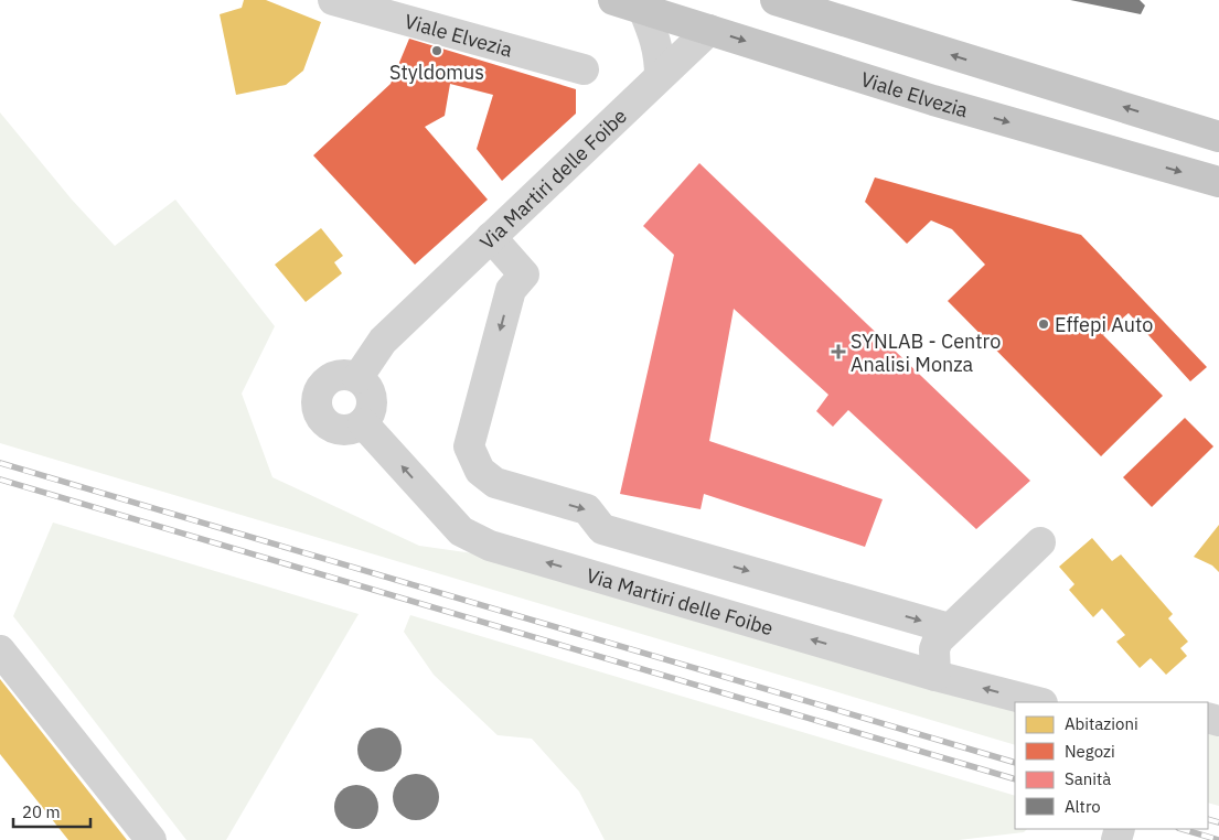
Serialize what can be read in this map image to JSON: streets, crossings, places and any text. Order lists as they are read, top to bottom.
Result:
{
  "streets": {
    "main road": ["Viale Elvezia"],
    "street": ["Via Martiri delle Foibe"]
  },
  "crossings": [
    ["Viale Elvezia", "Via Martiri delle Foibe"]
  ],
  "one_way": ["Viale Elvezia", "Via Martiri delle Foibe"],
  "places": {
    "other": ["Styldomus", "Effepi Auto"],
    "health": ["SYNLAB - Centro Analisi Monza"]
  },
  "legend": [
    "Abitazioni",
    "Negozi",
    "Sanità",
    "Altro"
  ],
  "scale_bar": "20 m"
}
